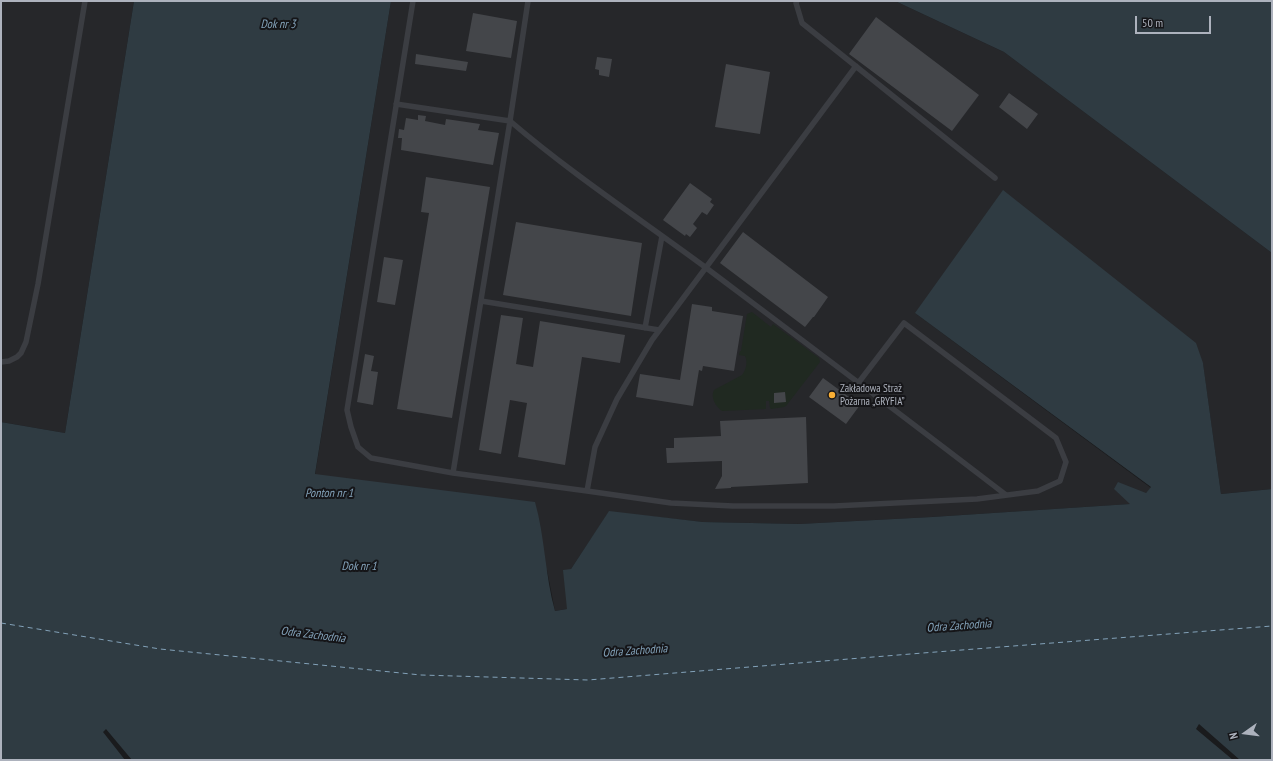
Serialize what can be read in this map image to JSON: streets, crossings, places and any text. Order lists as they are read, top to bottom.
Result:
{
  "water": [
    "Dok nr 3",
    "Ponton nr 1",
    "Dok nr 1",
    "Odra Zachodnia"
  ],
  "places": ["Zakładowa Straż Pożarna „GRYFIA”"],
  "scale_bar": "50 m",
  "north": "left"
}
